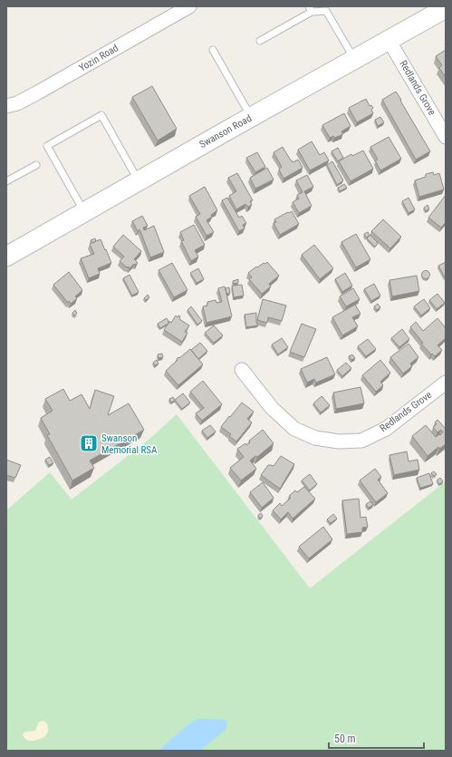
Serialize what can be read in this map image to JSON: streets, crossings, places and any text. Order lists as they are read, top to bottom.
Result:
{
  "streets": {
    "main road": ["Swanson Road"],
    "street": ["Yozin Road", "Redlands Grove"]
  },
  "crossings": [
    ["Redlands Grove", "Swanson Road"]
  ],
  "places": {
    "building": ["Swanson Memorial RSA"]
  },
  "scale_bar": "50 m"
}
